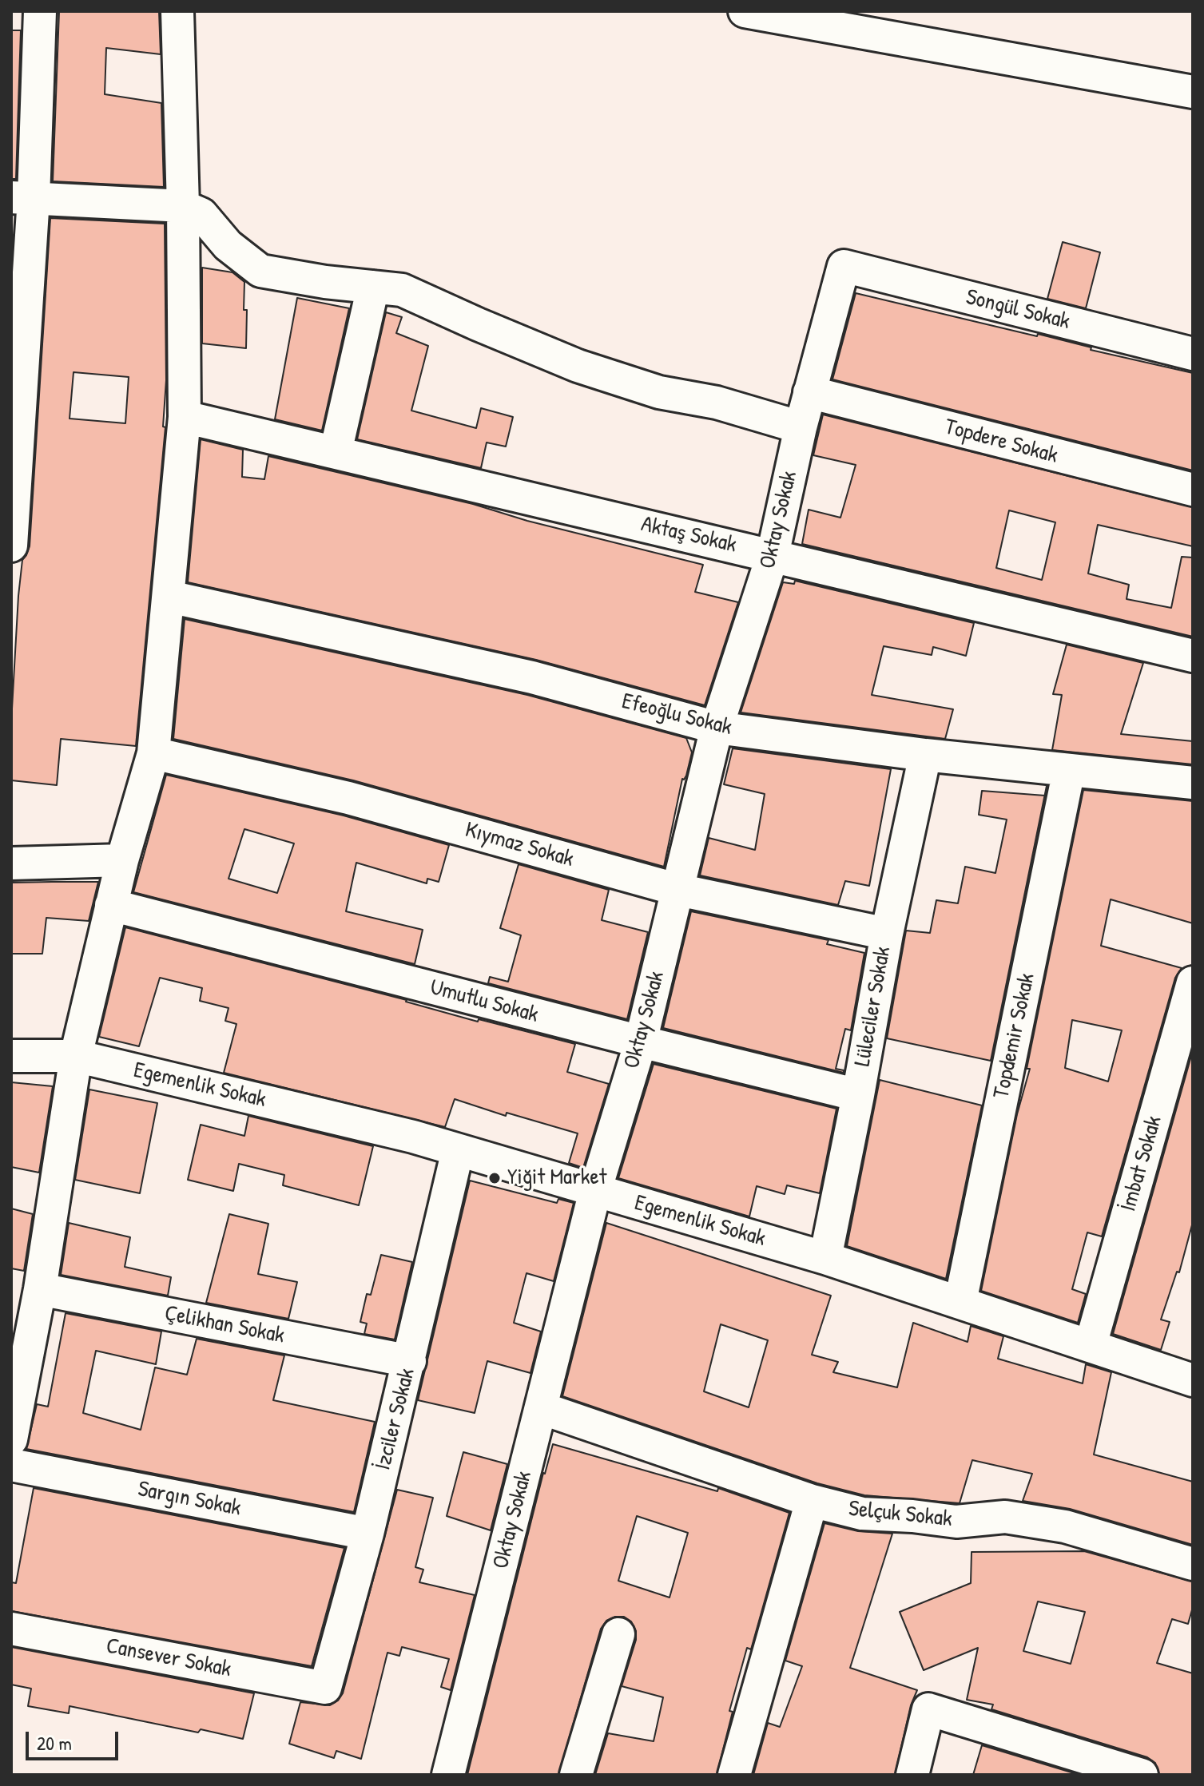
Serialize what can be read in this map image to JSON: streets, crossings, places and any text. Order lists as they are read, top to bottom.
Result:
{
  "streets": {
    "street": [
      "Songül Sokak",
      "Topdere Sokak",
      "Oktay Sokak",
      "Aktaş Sokak",
      "Efeoğlu Sokak",
      "Kıymaz Sokak",
      "Umutlu Sokak",
      "Lüleciler Sokak",
      "Topdemir Sokak",
      "Egemenlik Sokak",
      "İmbat Sokak",
      "Çelikhan Sokak",
      "İzciler Sokak",
      "Sargın Sokak",
      "Selçuk Sokak",
      "Cansever Sokak"
    ]
  },
  "crossings": [
    ["Songül Sokak", "Oktay Sokak"],
    ["Topdere Sokak", "Oktay Sokak"],
    ["Oktay Sokak", "Aktaş Sokak"],
    ["Oktay Sokak", "Efeoğlu Sokak"],
    ["Oktay Sokak", "Kıymaz Sokak"],
    ["Oktay Sokak", "Umutlu Sokak"],
    ["Oktay Sokak", "Egemenlik Sokak"],
    ["Oktay Sokak", "Selçuk Sokak"],
    ["Efeoğlu Sokak", "Lüleciler Sokak"],
    ["Efeoğlu Sokak", "Topdemir Sokak"],
    ["Kıymaz Sokak", "Lüleciler Sokak"],
    ["Umutlu Sokak", "Lüleciler Sokak"],
    ["Lüleciler Sokak", "Egemenlik Sokak"],
    ["Topdemir Sokak", "Egemenlik Sokak"],
    ["Egemenlik Sokak", "İmbat Sokak"],
    ["Egemenlik Sokak", "İzciler Sokak"],
    ["Çelikhan Sokak", "İzciler Sokak"],
    ["İzciler Sokak", "Sargın Sokak"],
    ["İzciler Sokak", "Cansever Sokak"]
  ],
  "places": ["Yiğit Market"],
  "scale_bar": "20 m"
}
